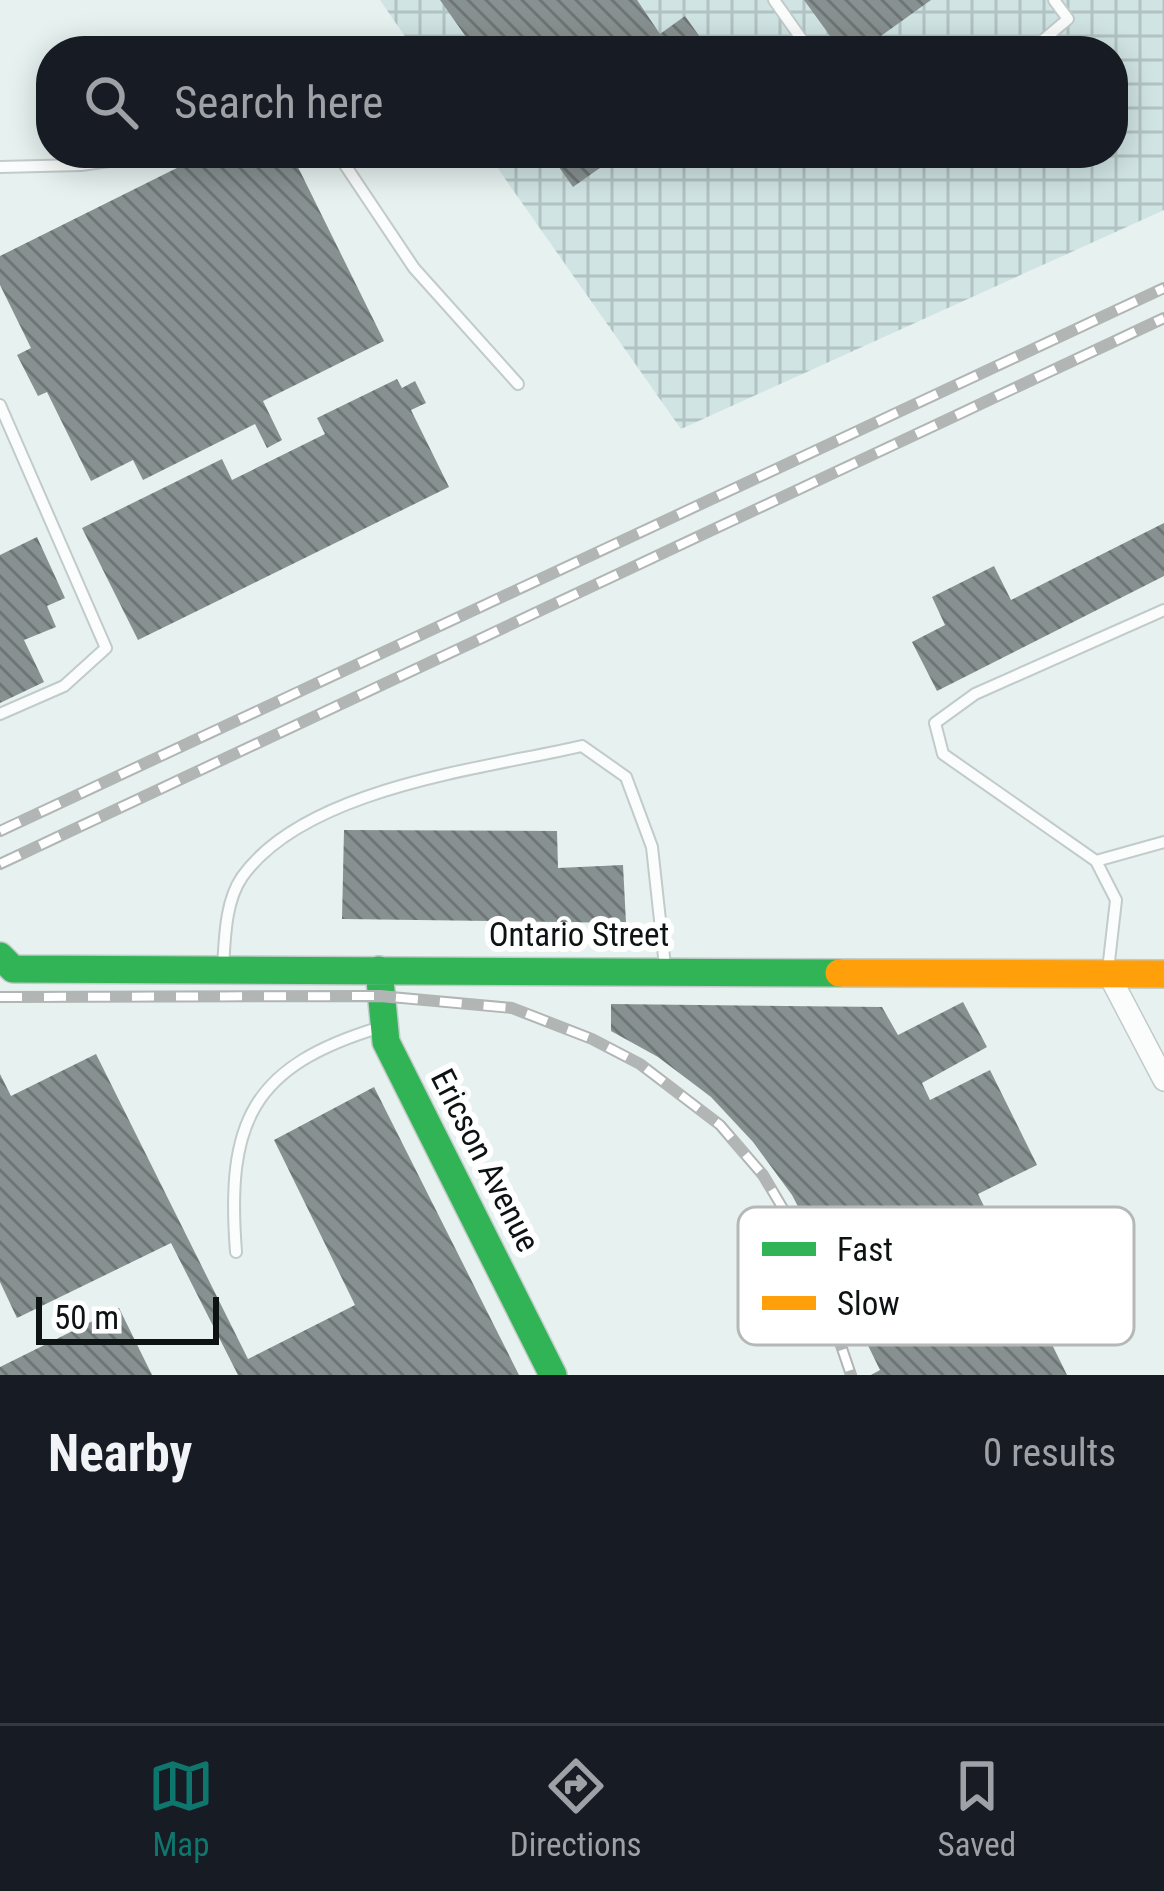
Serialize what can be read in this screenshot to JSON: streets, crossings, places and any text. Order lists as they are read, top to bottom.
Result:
{
  "streets": {
    "street": ["Ontario Street", "Ericson Avenue"]
  },
  "crossings": [
    ["Ontario Street", "Ericson Avenue"]
  ],
  "legend": ["Fast", "Slow"],
  "scale_bar": "50 m",
  "page": {
    "search": "Search here",
    "scale": "50 m",
    "heading": ["Nearby", "0 results"],
    "nav": ["Map", "Directions", "Saved"]
  }
}
